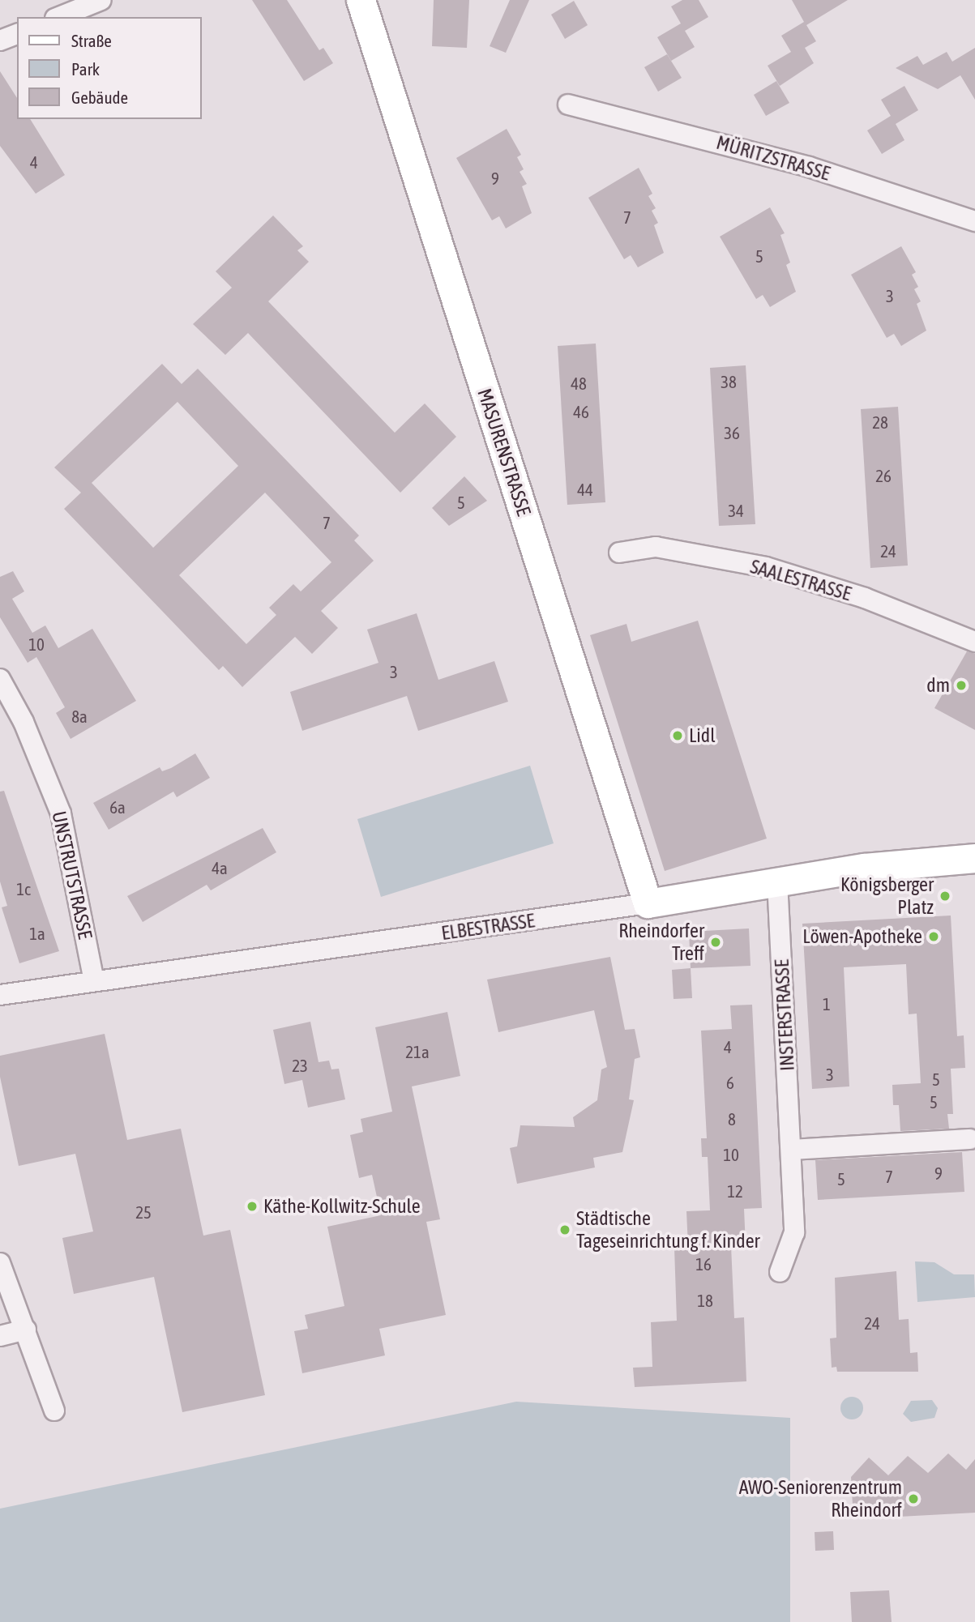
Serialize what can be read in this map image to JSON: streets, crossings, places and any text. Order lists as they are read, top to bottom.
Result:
{
  "streets": {
    "main road": ["MASURENSTRASSE", "ELBESTRASSE"],
    "street": [
      "MÜRITZSTRASSE",
      "SAALESTRASSE",
      "UNSTRUTSTRASSE",
      "INSTERSTRASSE"
    ]
  },
  "crossings": [
    ["MASURENSTRASSE", "ELBESTRASSE"],
    ["UNSTRUTSTRASSE", "ELBESTRASSE"],
    ["ELBESTRASSE", "INSTERSTRASSE"]
  ],
  "places": [
    "dm",
    "Lidl",
    "Königsberger Platz",
    "Löwen-Apotheke",
    "Rheindorfer Treff",
    "Käthe-Kollwitz-Schule",
    "Städtische Tageseinrichtung f. Kinder",
    "AWO-Seniorenzentrum Rheindorf"
  ],
  "house_numbers": [
    "4",
    "9",
    "7",
    "5",
    "3",
    "38",
    "48",
    "46",
    "28",
    "36",
    "26",
    "44",
    "5",
    "34",
    "7",
    "24",
    "10",
    "3",
    "8a",
    "6a",
    "4a",
    "1c",
    "1a",
    "1",
    "4",
    "21a",
    "23",
    "3",
    "5",
    "6",
    "5",
    "8",
    "10",
    "9",
    "7",
    "5",
    "12",
    "25",
    "16",
    "18",
    "24"
  ],
  "legend": ["Straße", "Park", "Gebäude"]
}
